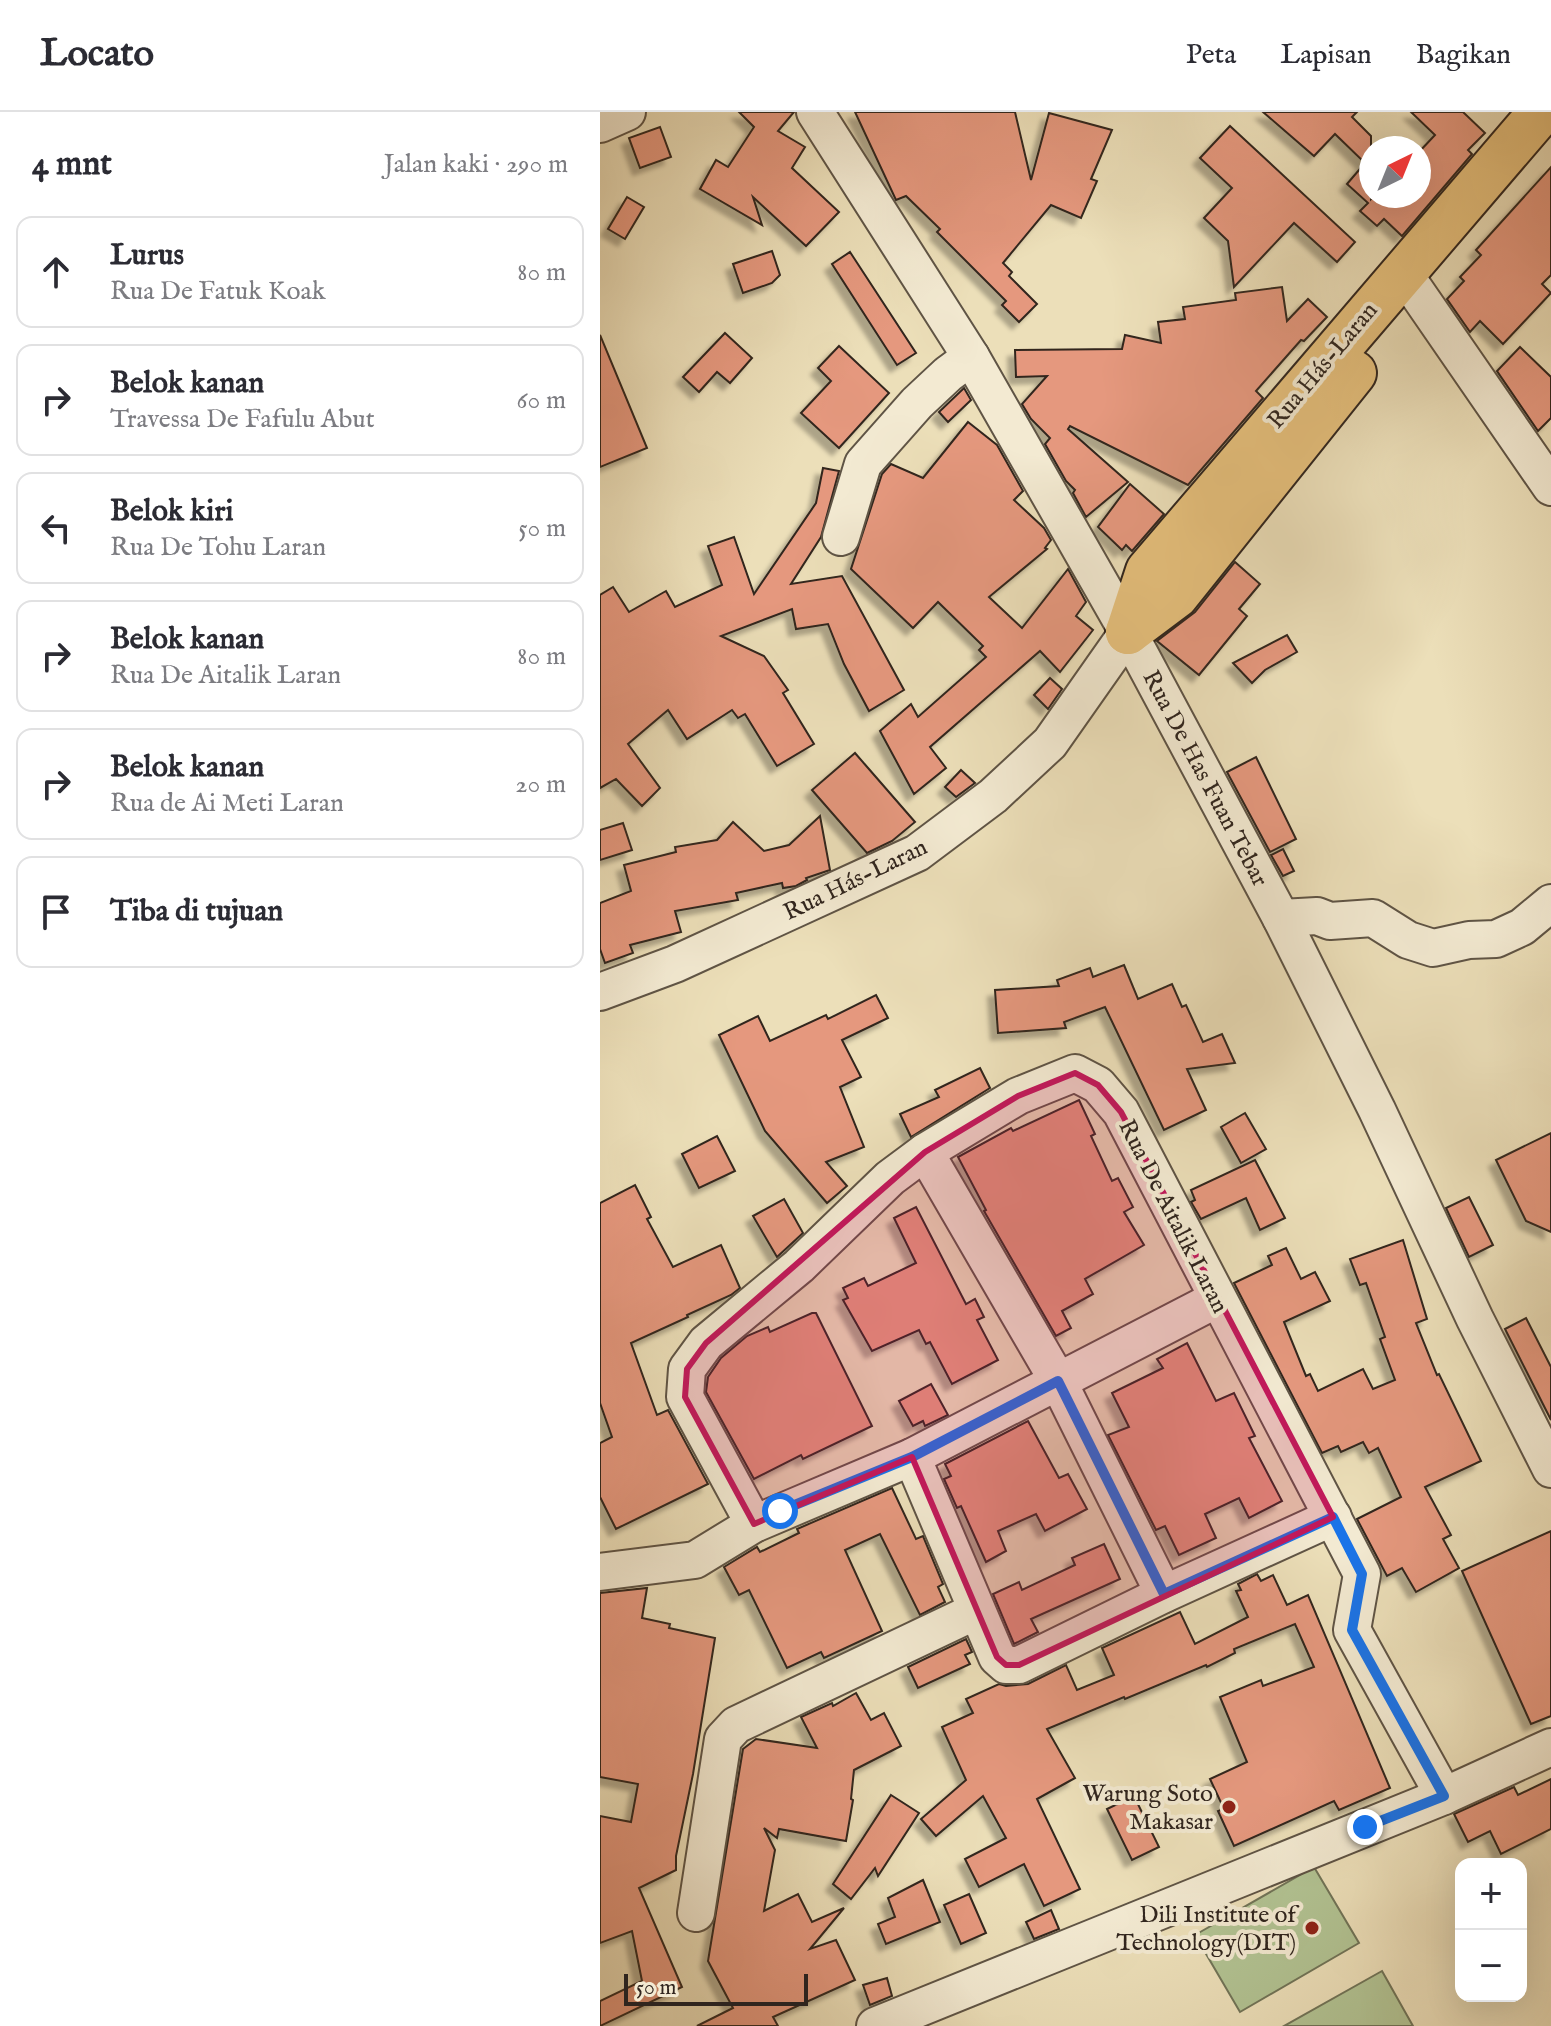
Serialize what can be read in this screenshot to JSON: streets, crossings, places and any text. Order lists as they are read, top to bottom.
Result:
{
  "streets": {
    "main road": ["Rua Hás-Laran"],
    "street": ["Rua De Has Fuan Tebar", "Rua De Aitalik Laran"]
  },
  "crossings": [
    ["Rua Hás-Laran", "Rua De Has Fuan Tebar"]
  ],
  "places": ["Warung Soto Makasar", "Dili Institute of Technology(DIT)"],
  "scale_bar": "50 m",
  "north": "top right",
  "page": {
    "header": "Locato",
    "nav": ["Peta", "Lapisan", "Bagikan"],
    "heading": ["4 mnt", "Jalan kaki · 290 m"],
    "list": [
      ["Lurus", "Rua De Fatuk Koak", "80 m"],
      ["Belok kanan", "Travessa De Fafulu Abut", "60 m"],
      ["Belok kiri", "Rua De Tohu Laran", "50 m"],
      ["Belok kanan", "Rua De Aitalik Laran", "80 m"],
      ["Belok kanan", "Rua de Ai Meti Laran", "20 m"],
      "Tiba di tujuan"
    ],
    "map_buttons": ["+", "−"],
    "scale": "50 m"
  }
}
